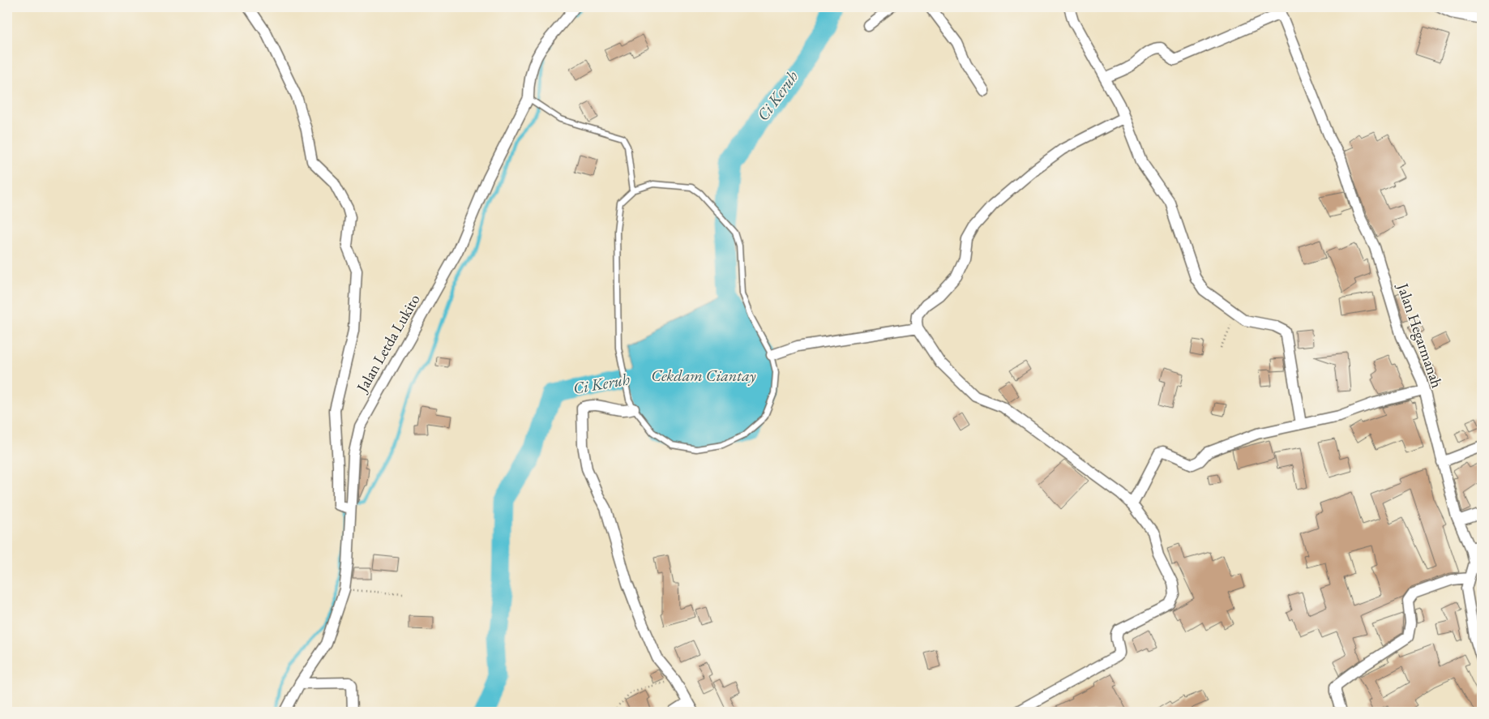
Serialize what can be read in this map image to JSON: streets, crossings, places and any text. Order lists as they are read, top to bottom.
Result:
{
  "streets": {
    "street": ["Jalan Hegarmanah", "Jalan Letda Lukito"]
  },
  "water": ["Ci Keruh", "Cekdam Ciantay"]
}
